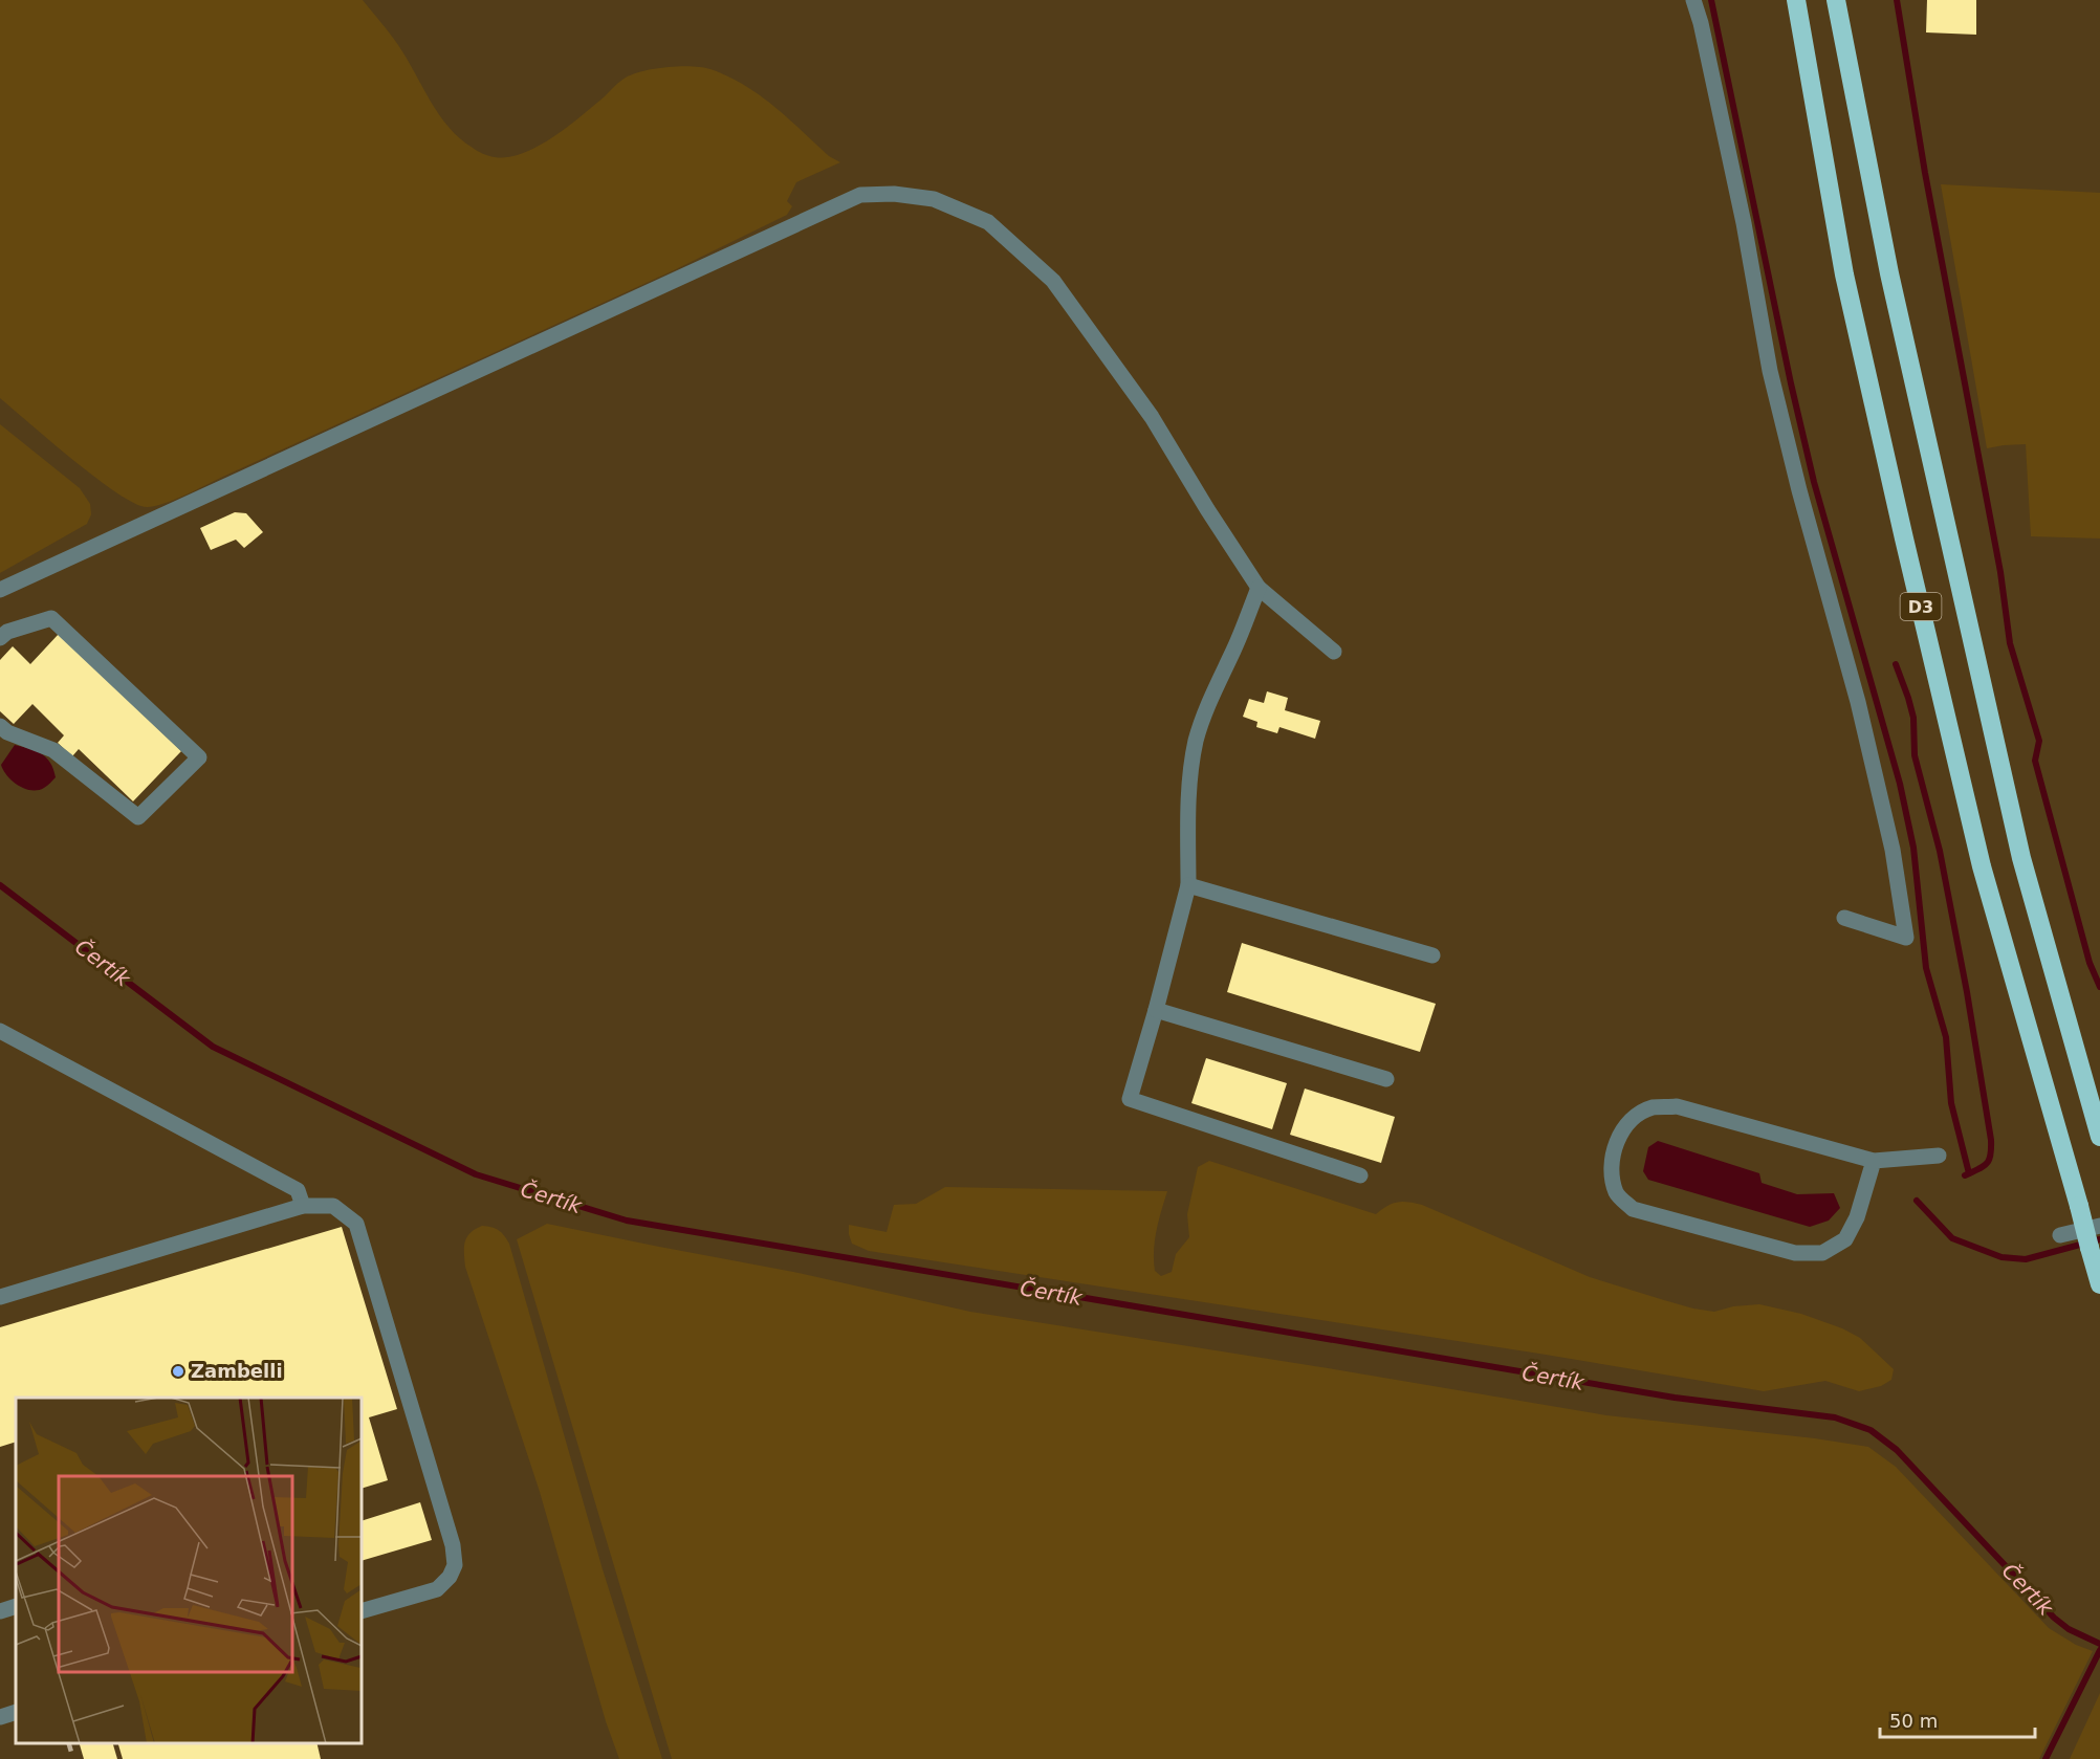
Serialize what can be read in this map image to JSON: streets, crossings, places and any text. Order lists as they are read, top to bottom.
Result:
{
  "streets": {
    "highway": ["D3"]
  },
  "water": ["Čertík"],
  "places": ["Zambelli"],
  "scale_bar": "50 m"
}
